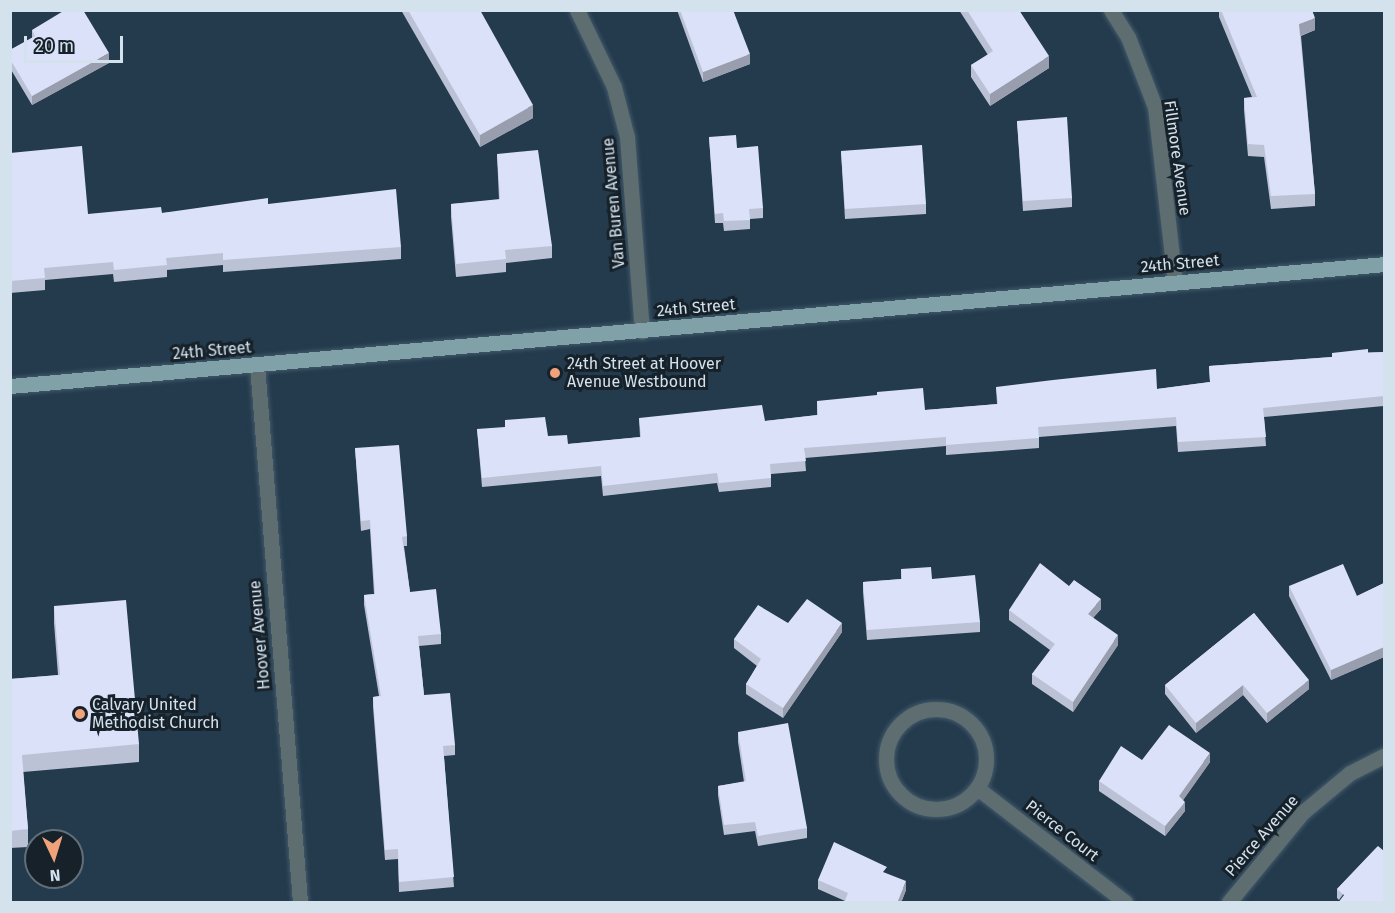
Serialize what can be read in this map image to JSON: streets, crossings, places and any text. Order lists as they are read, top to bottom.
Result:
{
  "streets": {
    "main road": ["24th Street"],
    "street": [
      "Fillmore Avenue",
      "Van Buren Avenue",
      "Hoover Avenue",
      "Pierce Court",
      "Pierce Avenue"
    ]
  },
  "crossings": [
    ["Fillmore Avenue", "24th Street"],
    ["Van Buren Avenue", "24th Street"],
    ["24th Street", "Hoover Avenue"]
  ],
  "places": ["24th Street at Hoover Avenue Westbound", "Calvary United Methodist Church"],
  "scale_bar": "20 m",
  "north": "bottom"
}
